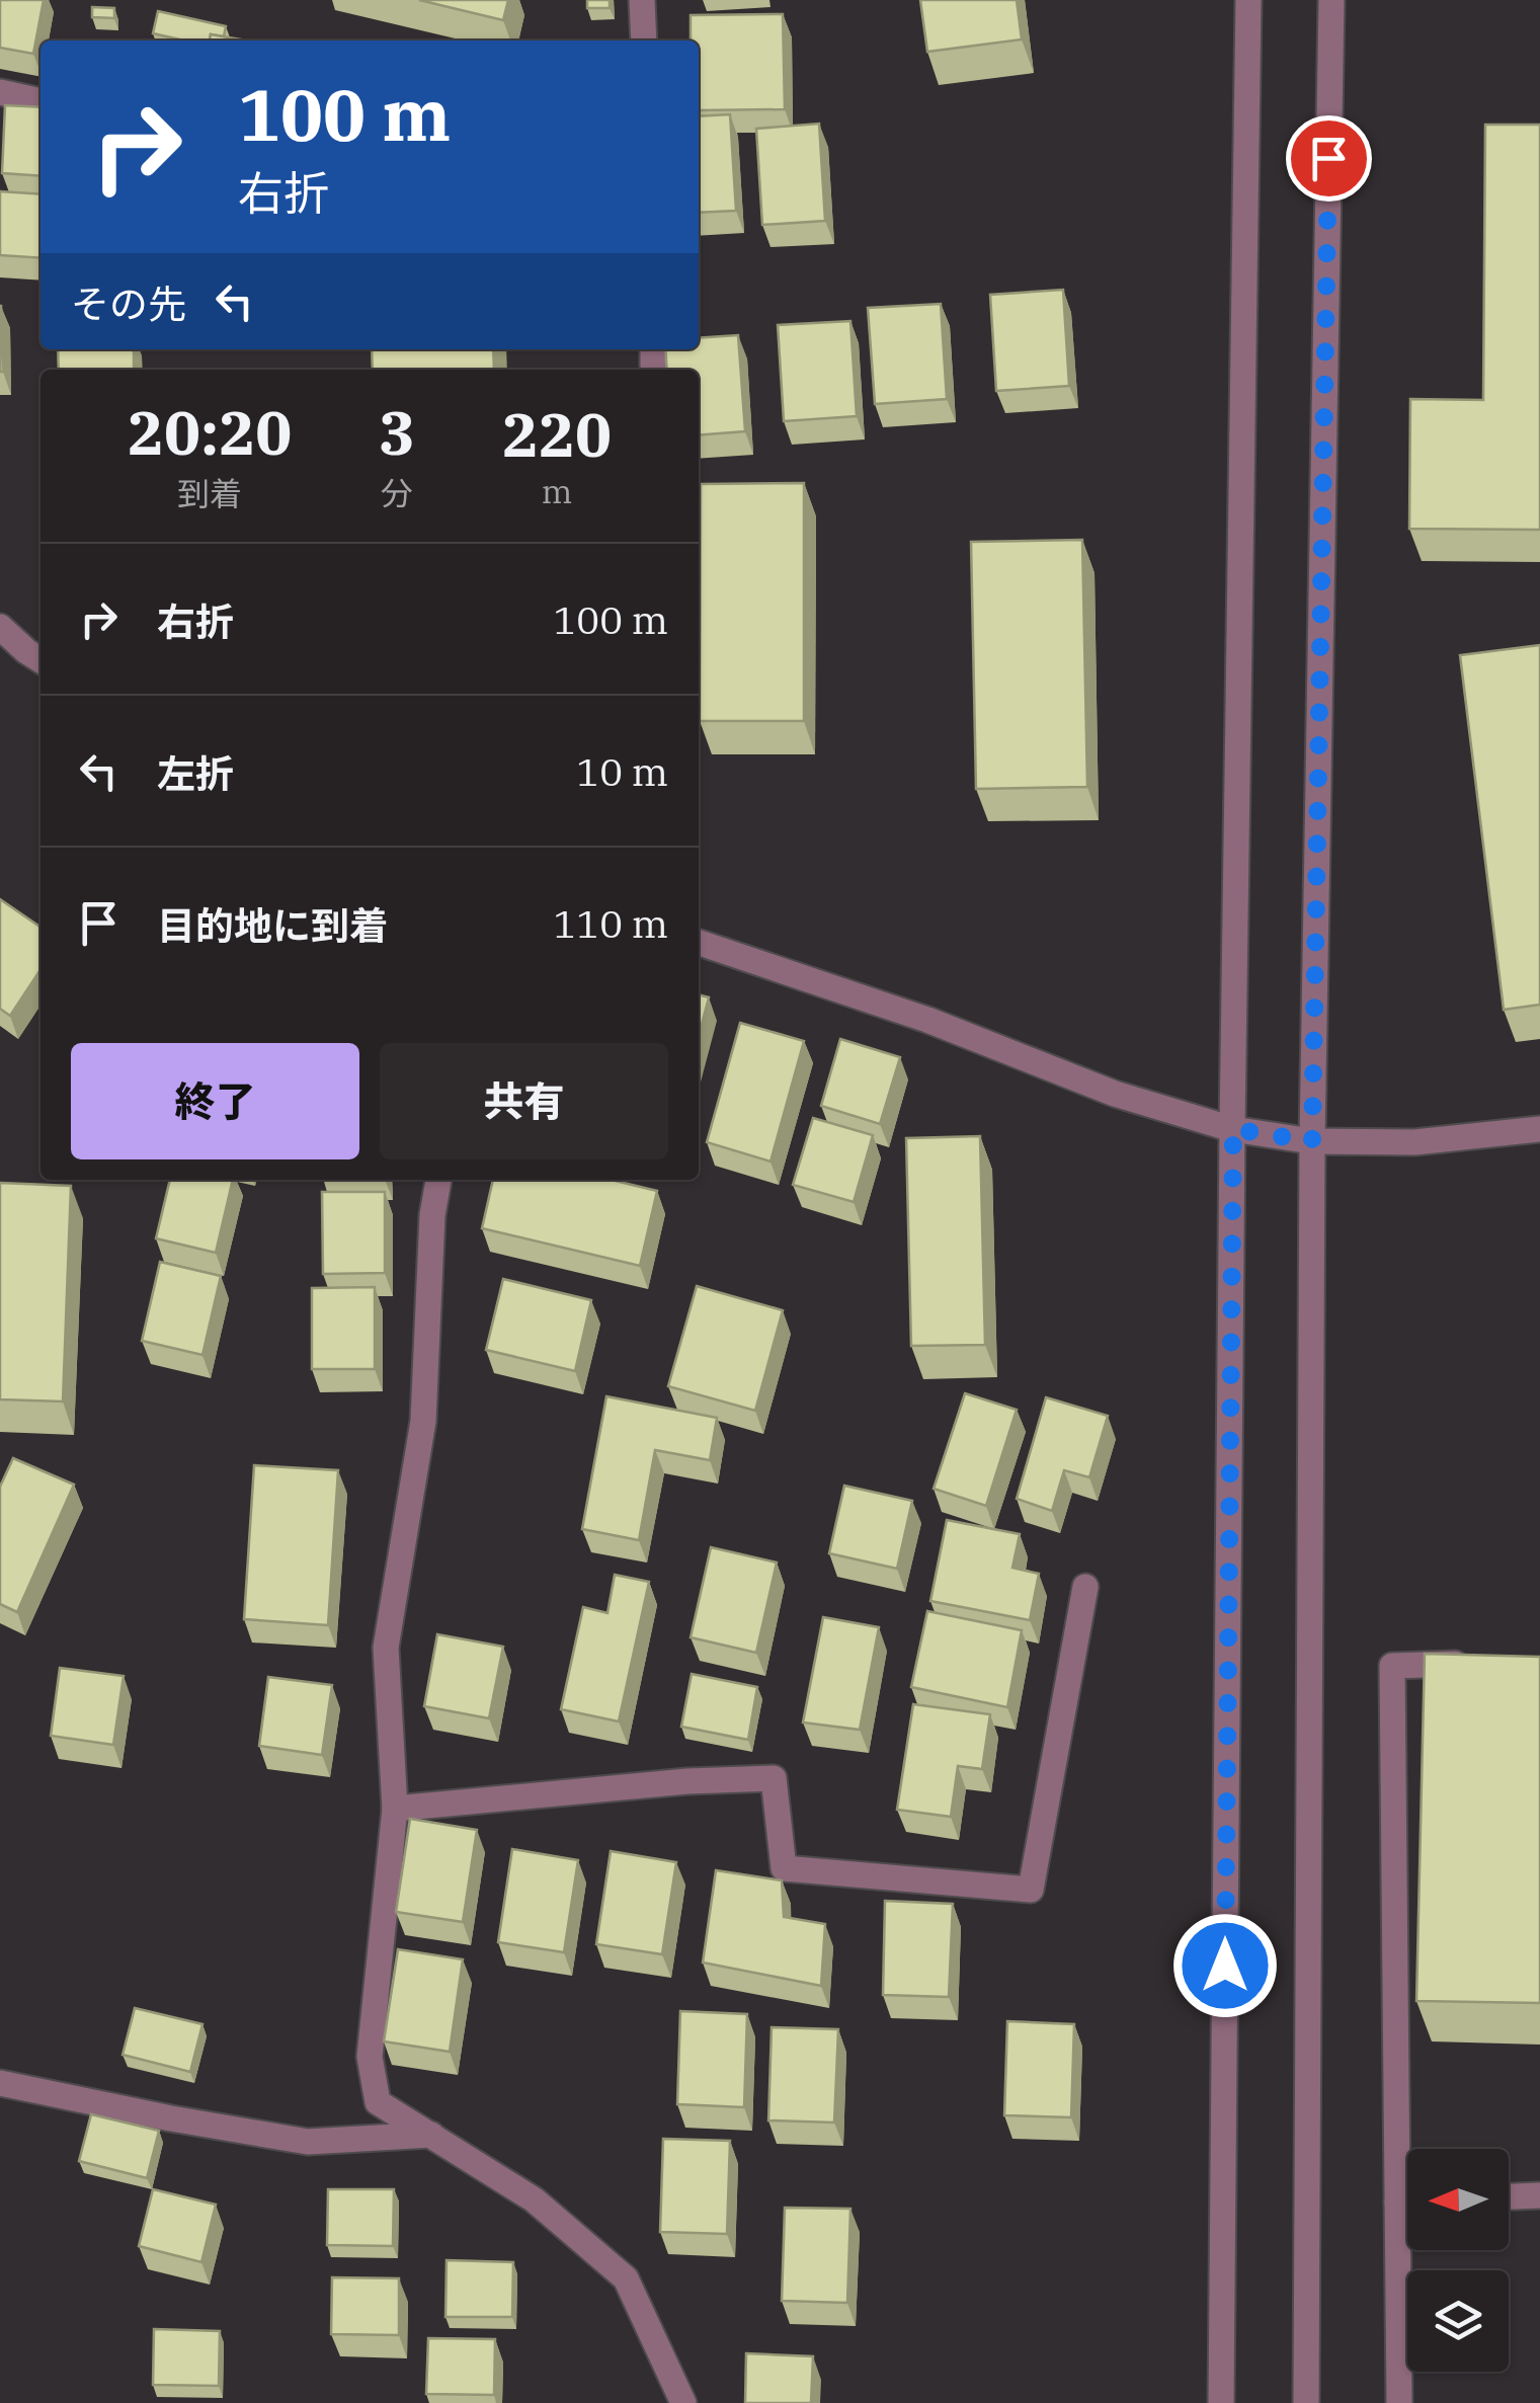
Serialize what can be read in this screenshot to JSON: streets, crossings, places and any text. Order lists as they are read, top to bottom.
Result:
{
  "north": "left",
  "page": {
    "turn": ["100 m", "右折"],
    "then": "その先",
    "eta": [
      "20:20",
      "到着",
      "3",
      "分",
      "220",
      "m"
    ],
    "list": [
      {
        "name": "右折",
        "value": "100 m"
      },
      {
        "name": "左折",
        "value": "10 m"
      },
      {
        "name": "目的地に到着",
        "value": "110 m"
      }
    ],
    "buttons": ["終了", "共有"]
  }
}
